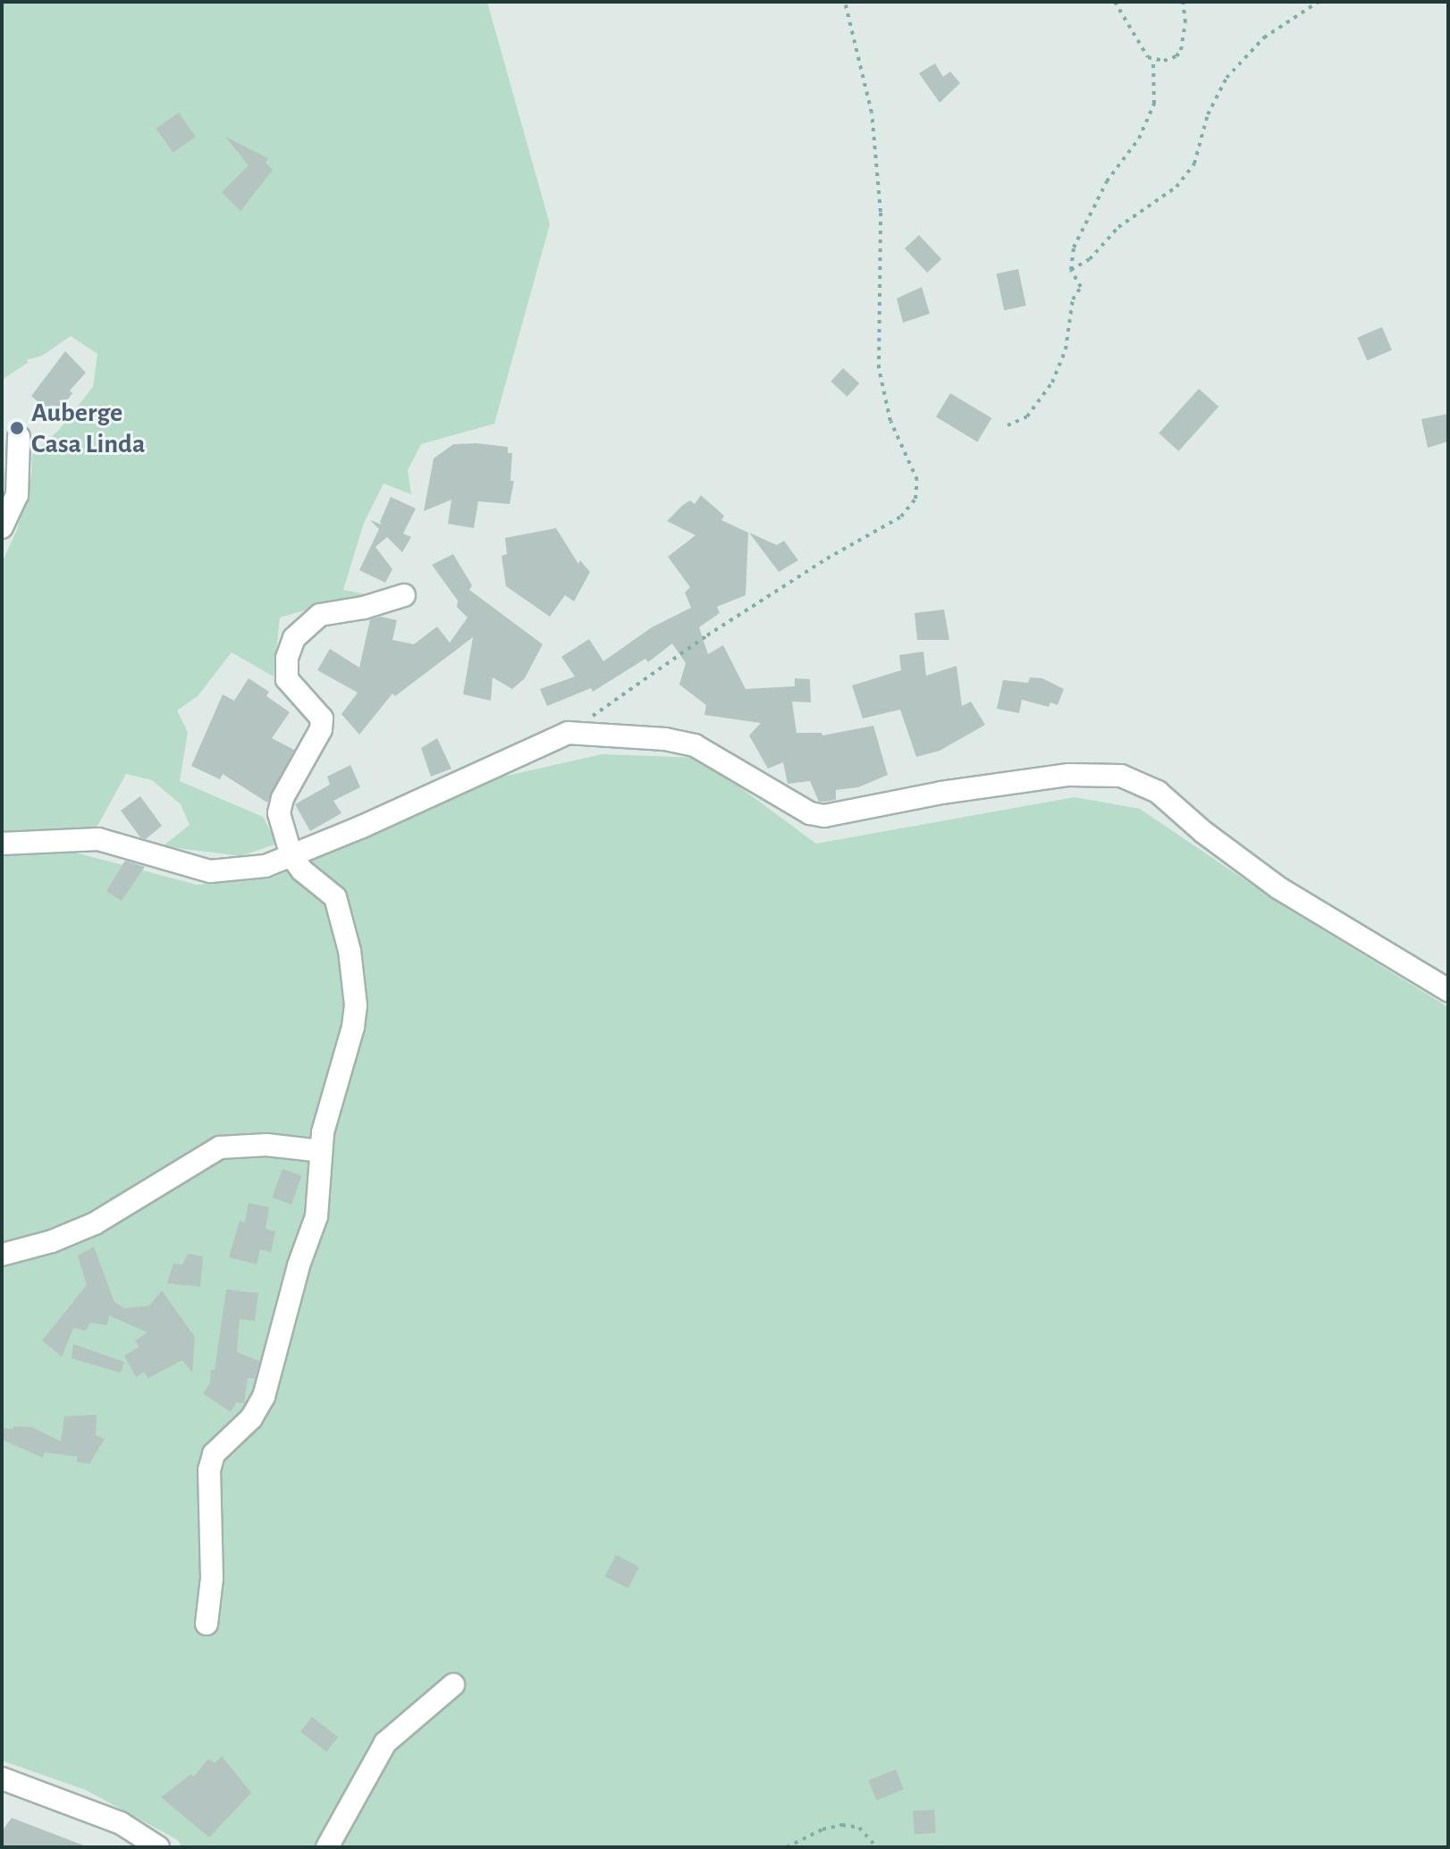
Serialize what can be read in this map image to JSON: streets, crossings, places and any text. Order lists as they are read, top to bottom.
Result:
{
  "places": ["Auberge Casa Linda"]
}
